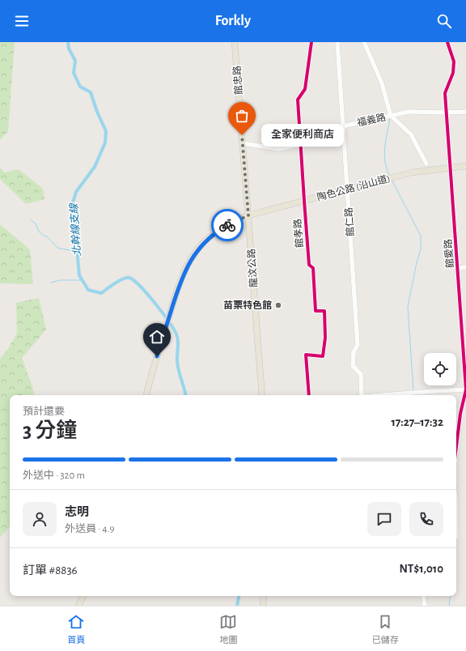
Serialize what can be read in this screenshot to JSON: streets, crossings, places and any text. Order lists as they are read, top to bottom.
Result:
{
  "streets": {
    "main road": ["館忠路", "陶色公路 (沿山道)", "龍汶公路"],
    "street": [
      "福義路",
      "館仁路",
      "館孝路",
      "館愛路"
    ]
  },
  "crossings": [
    ["館忠路", "福義路"],
    ["館忠路", "陶色公路 (沿山道)"],
    ["館忠路", "龍汶公路"],
    ["福義路", "館仁路"],
    ["福義路", "館孝路"],
    ["福義路", "館愛路"],
    ["陶色公路 (沿山道)", "館仁路"],
    ["陶色公路 (沿山道)", "館孝路"],
    ["陶色公路 (沿山道)", "館愛路"],
    ["陶色公路 (沿山道)", "龍汶公路"]
  ],
  "water": ["北幹線支線"],
  "places": ["全家便利商店", "苗栗特色館"],
  "page": {
    "header": "Forkly",
    "bubble": "全家便利商店",
    "heading": ["3 分鐘", "預計還要", "17:27–17:32"],
    "panel": [
      "志明",
      "外送員 · 4.9",
      "訂單 #8836",
      "NT$1,010"
    ],
    "bar": "外送中 · 320 m",
    "tabs": ["首頁", "地圖", "已儲存"]
  }
}
